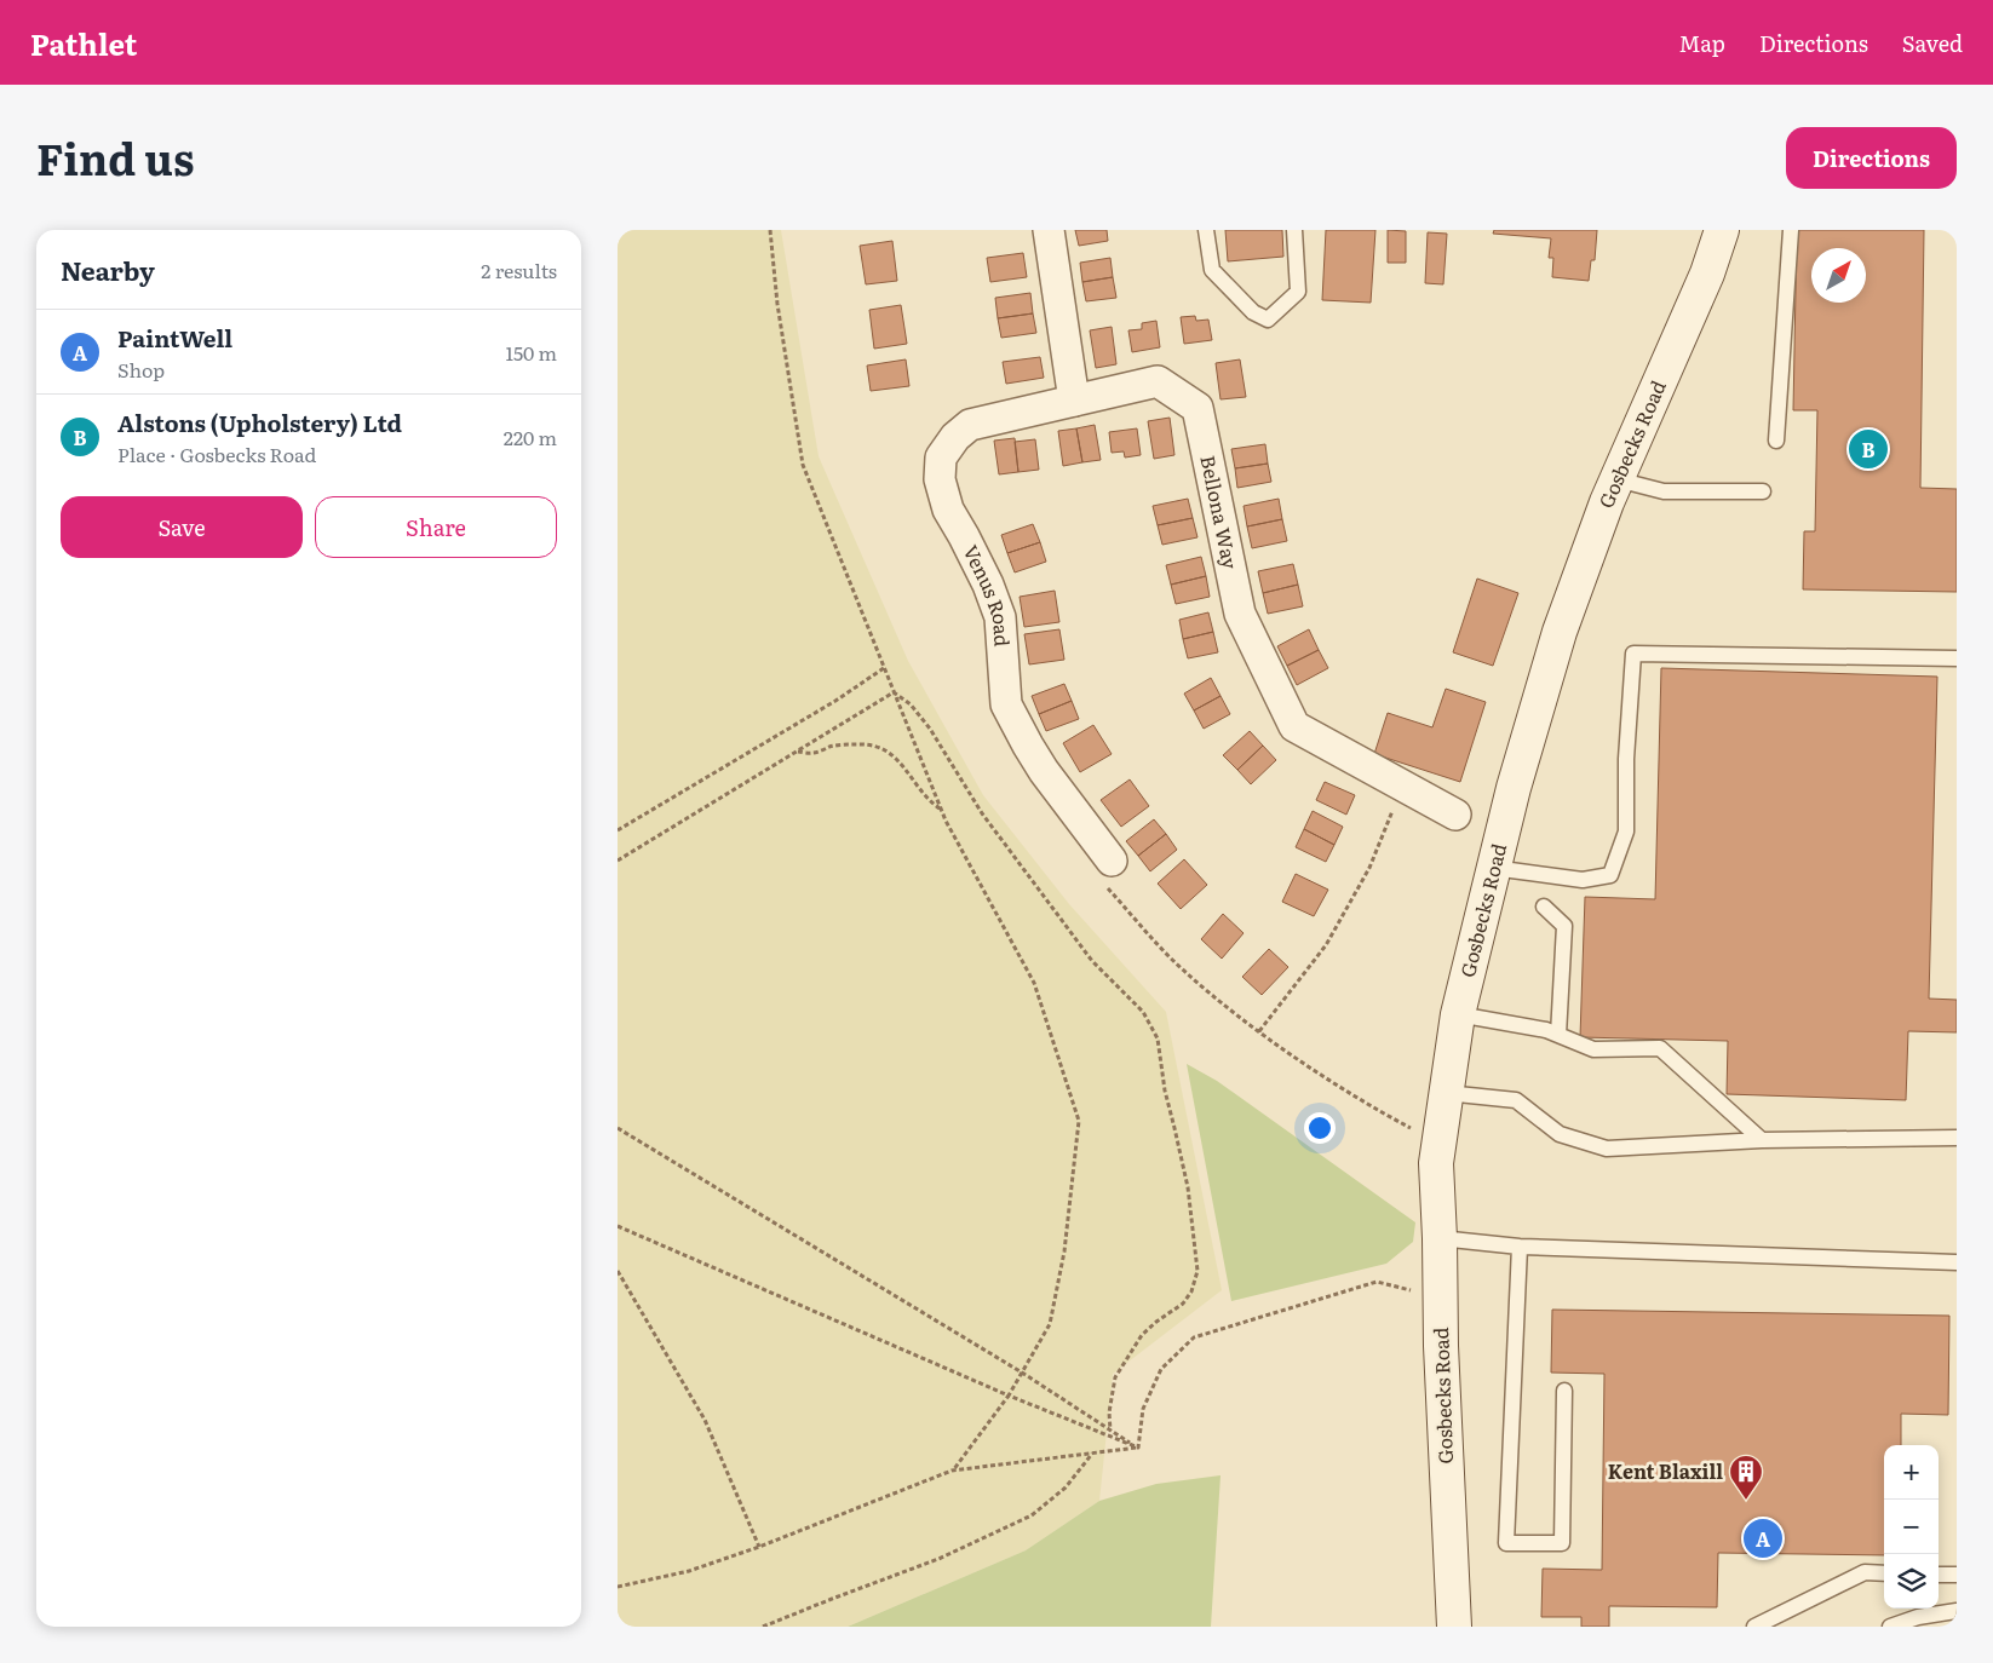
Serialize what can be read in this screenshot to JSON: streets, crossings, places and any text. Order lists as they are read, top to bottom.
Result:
{
  "streets": {
    "street": ["Gosbecks Road", "Bellona Way", "Venus Road"]
  },
  "crossings": [
    ["Bellona Way", "Venus Road"]
  ],
  "places": {
    "building": ["Kent Blaxill"]
  },
  "north": "top right",
  "page": {
    "header": "Pathlet",
    "nav": ["Map", "Directions", "Saved"],
    "title": "Find us",
    "buttons": [
      "Directions",
      ["Save", "Share"]
    ],
    "heading": ["Nearby", "2 results"],
    "list": [
      {
        "mark": "A",
        "name": "PaintWell",
        "note": "Shop",
        "value": "150 m"
      },
      {
        "mark": "B",
        "name": "Alstons (Upholstery) Ltd",
        "note": "Place · Gosbecks Road",
        "value": "220 m"
      }
    ],
    "pins": ["B", "A"],
    "map_buttons": ["+", "−"]
  }
}
